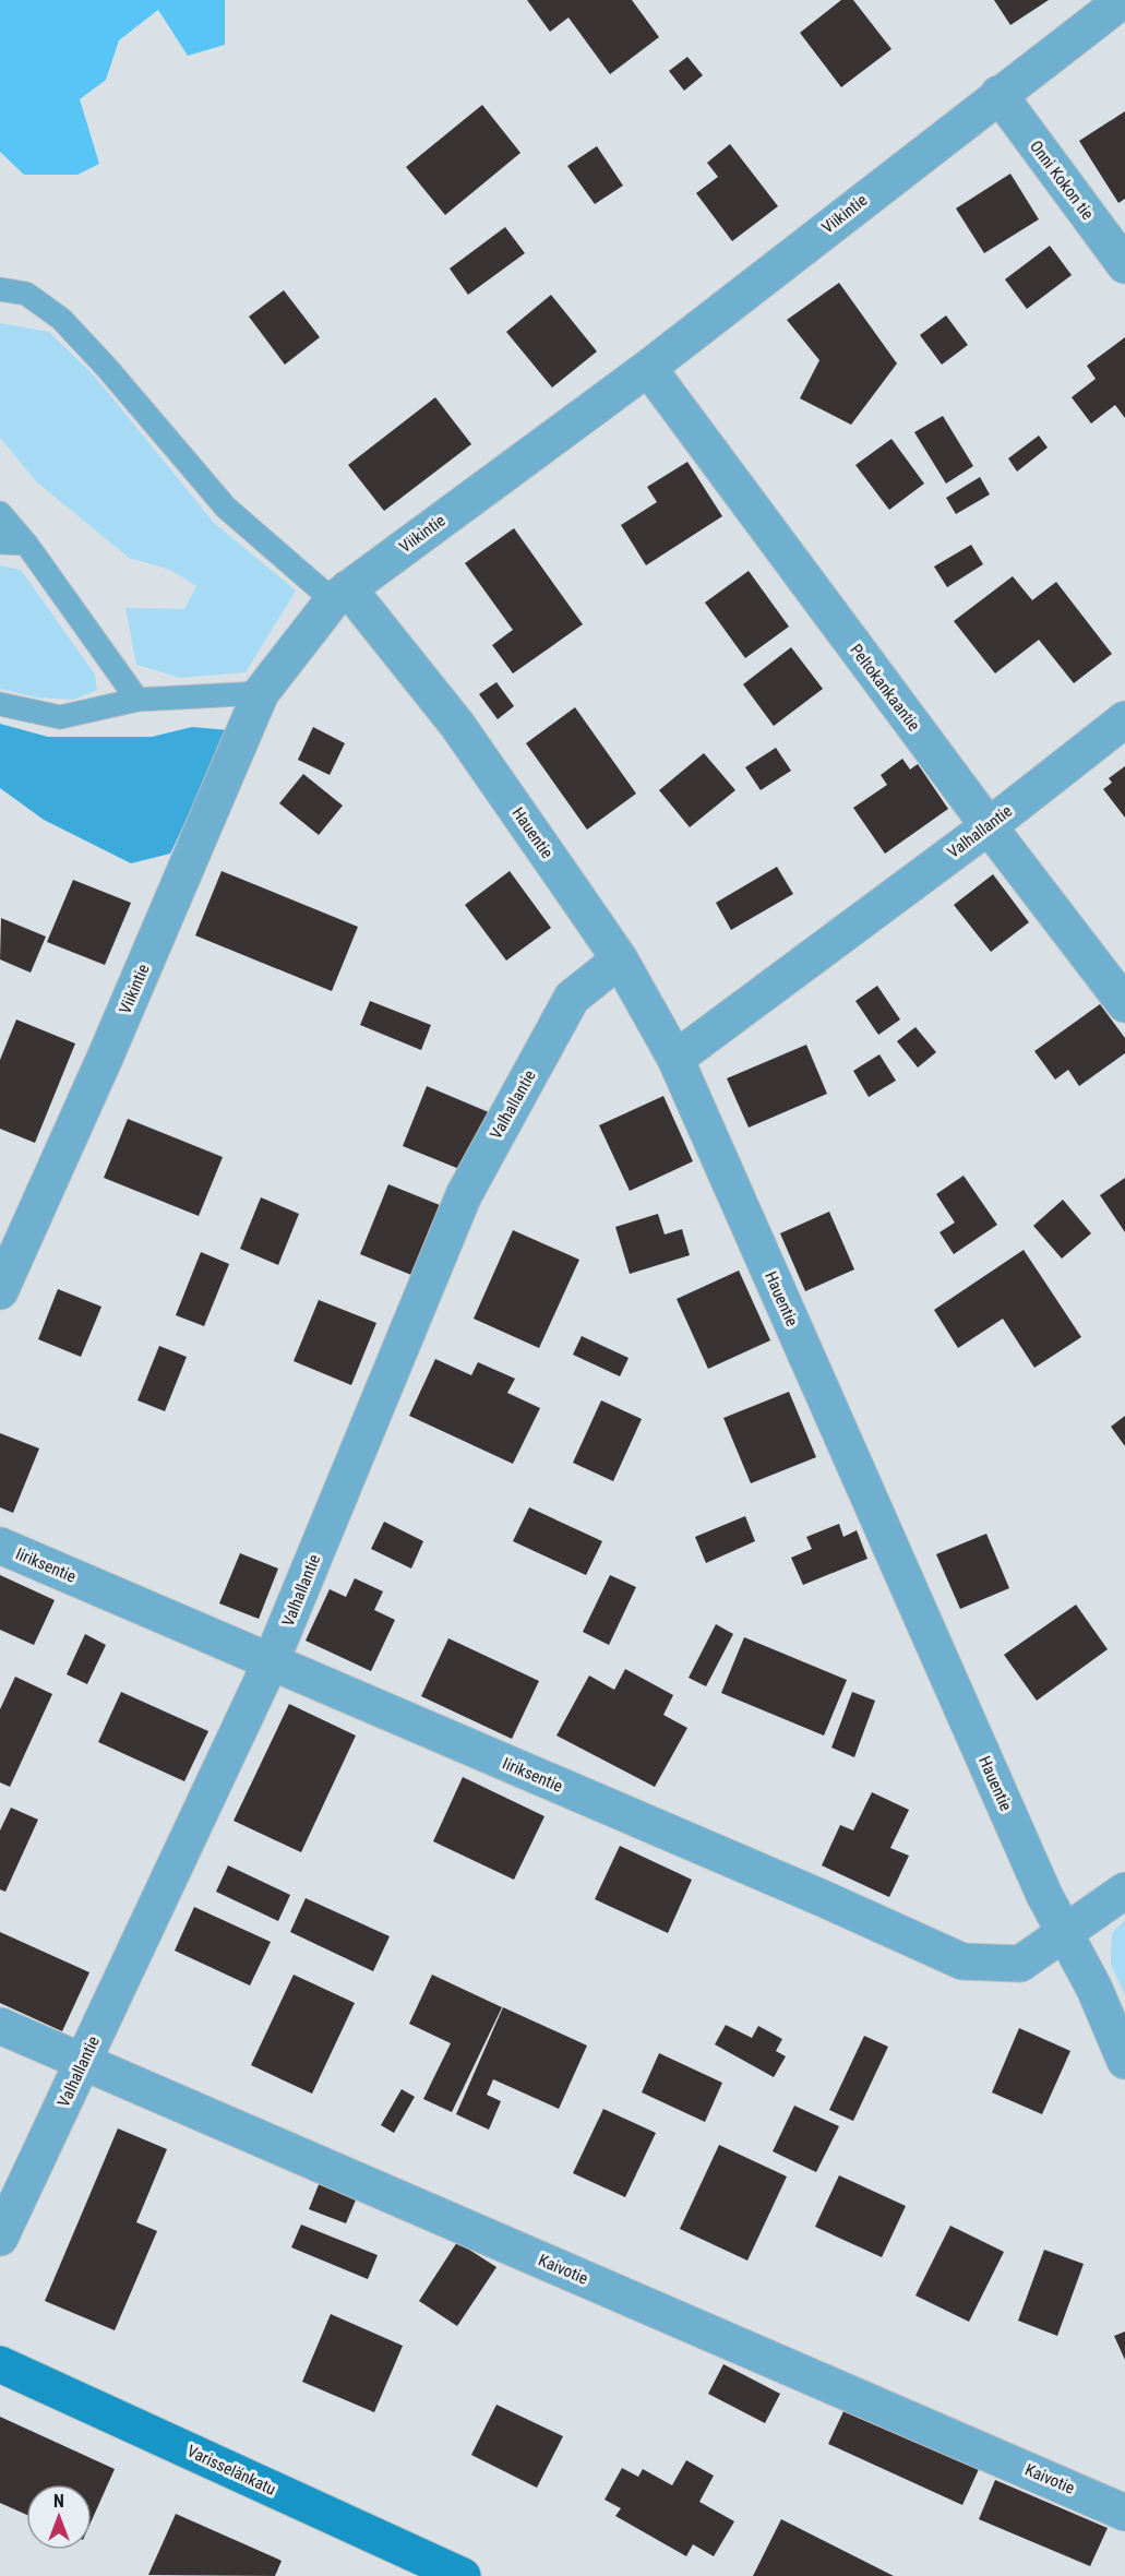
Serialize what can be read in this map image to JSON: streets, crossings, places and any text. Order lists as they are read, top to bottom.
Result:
{
  "streets": {
    "street": [
      "Onni Kokon tie",
      "Viikintie",
      "Peltokankaantie",
      "Valhallantie",
      "Hauentie",
      "Iiriksentie",
      "Kaivotie",
      "Varisselänkatu"
    ]
  },
  "crossings": [
    ["Onni Kokon tie", "Viikintie"],
    ["Viikintie", "Peltokankaantie"],
    ["Viikintie", "Hauentie"],
    ["Peltokankaantie", "Valhallantie"],
    ["Valhallantie", "Hauentie"],
    ["Valhallantie", "Iiriksentie"],
    ["Valhallantie", "Kaivotie"],
    ["Hauentie", "Iiriksentie"]
  ],
  "north": "top"
}
